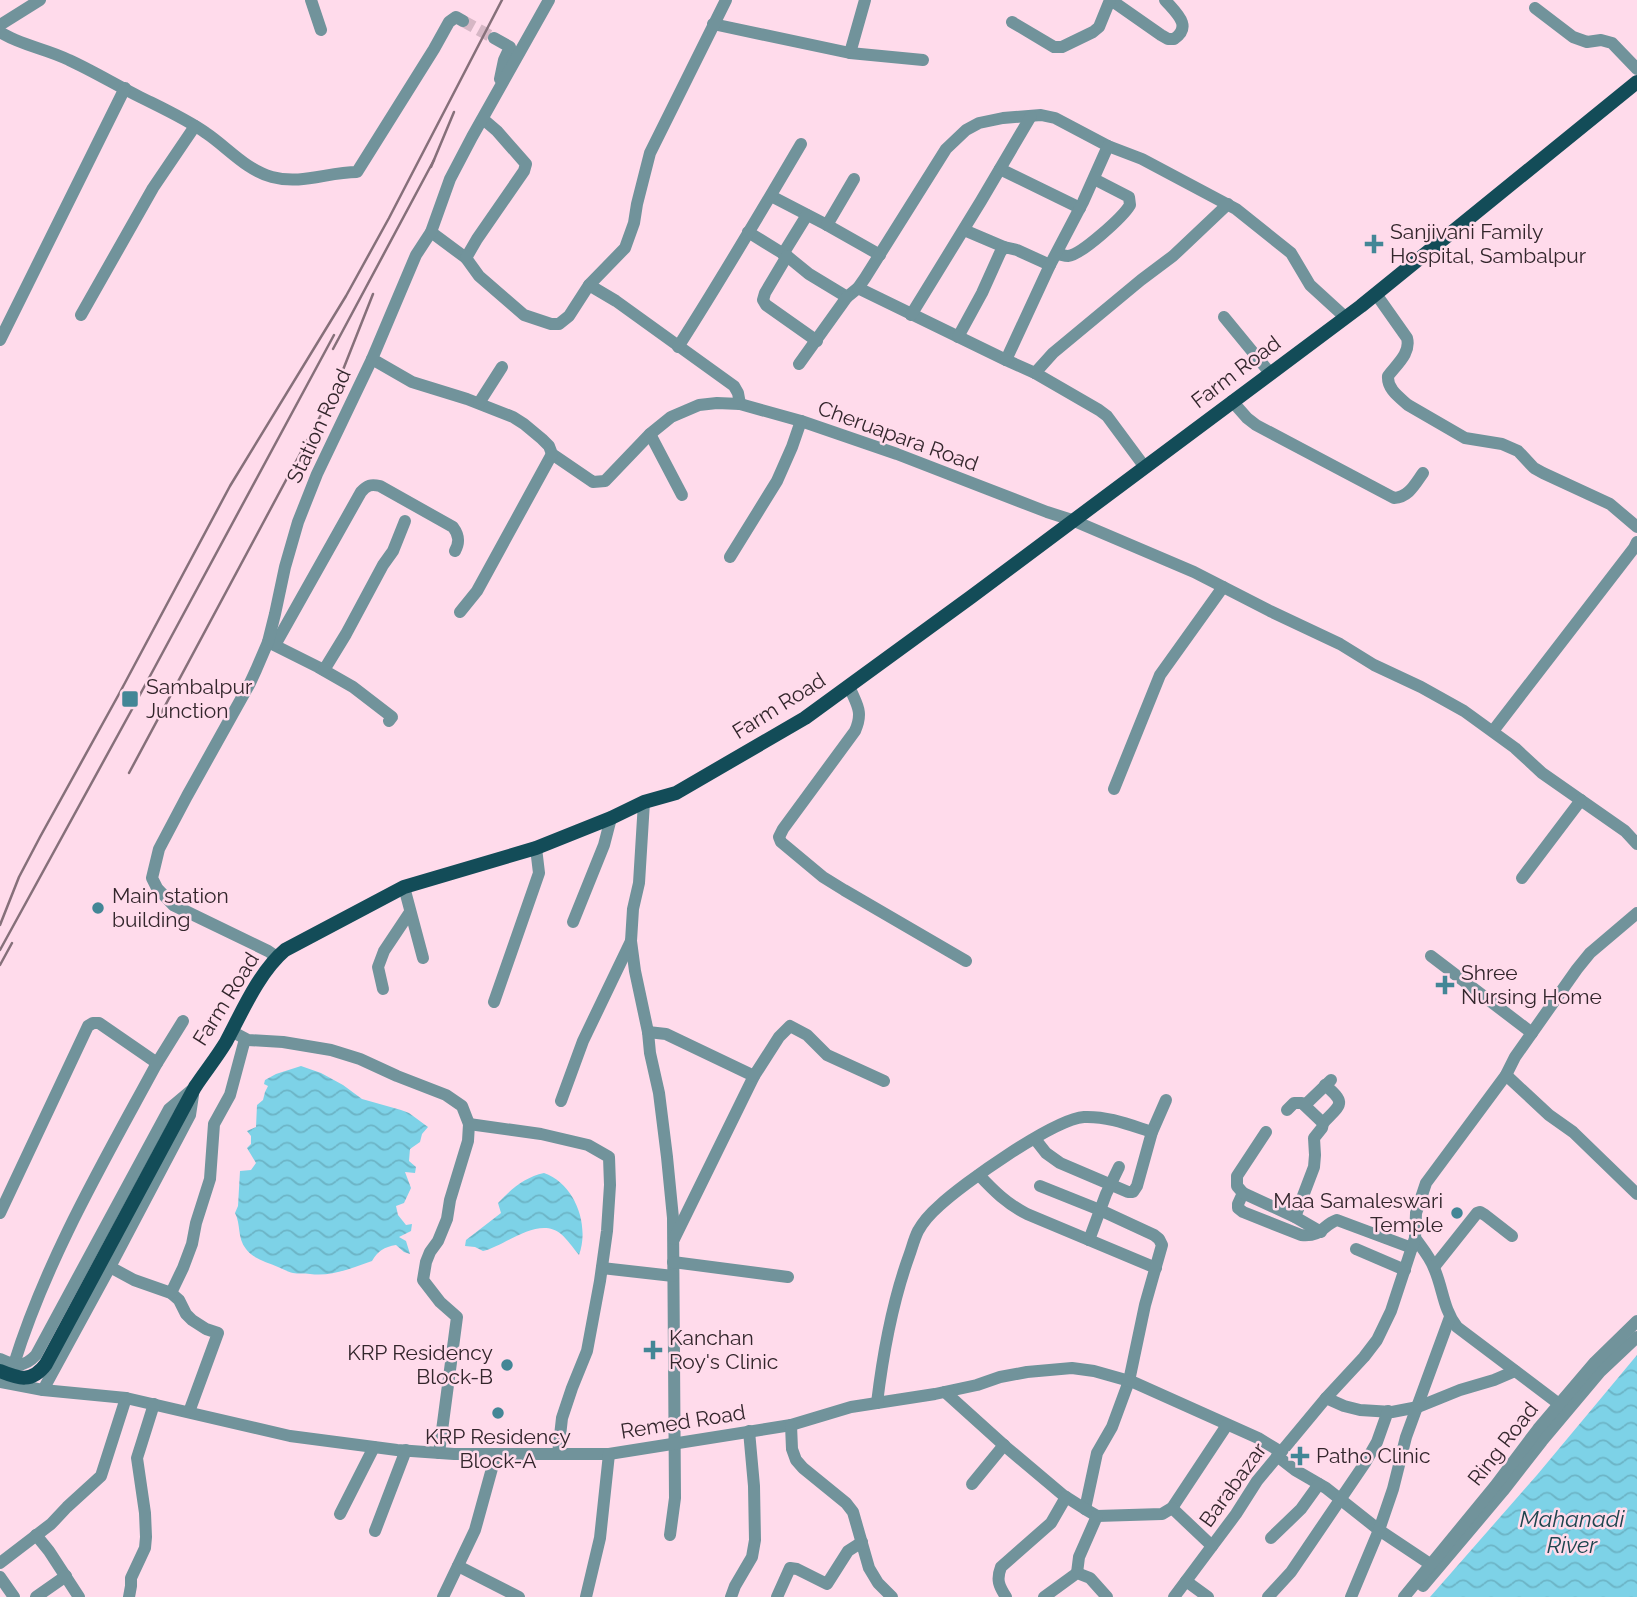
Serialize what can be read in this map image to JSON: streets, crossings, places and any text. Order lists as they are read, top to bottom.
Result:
{
  "streets": {
    "main road": ["Farm Road"],
    "street": [
      "Station Road",
      "Cheruapara Road",
      "Remed Road",
      "Ring Road",
      "Barabazar"
    ]
  },
  "crossings": [
    ["Farm Road", "Station Road"],
    ["Farm Road", "Cheruapara Road"],
    ["Farm Road", "Remed Road"],
    ["Station Road", "Cheruapara Road"],
    ["Remed Road", "Ring Road"],
    ["Remed Road", "Barabazar"]
  ],
  "water": ["Mahanadi River"],
  "places": {
    "health": [
      "Sanjivani Family Hospital, Sambalpur",
      "Shree Nursing Home",
      "Kanchan Roy's Clinic",
      "Patho Clinic"
    ],
    "transit": ["Sambalpur Junction"],
    "other": [
      "Main station building",
      "Maa Samaleswari Temple",
      "KRP Residency Block-B",
      "KRP Residency Block-A"
    ]
  }
}
